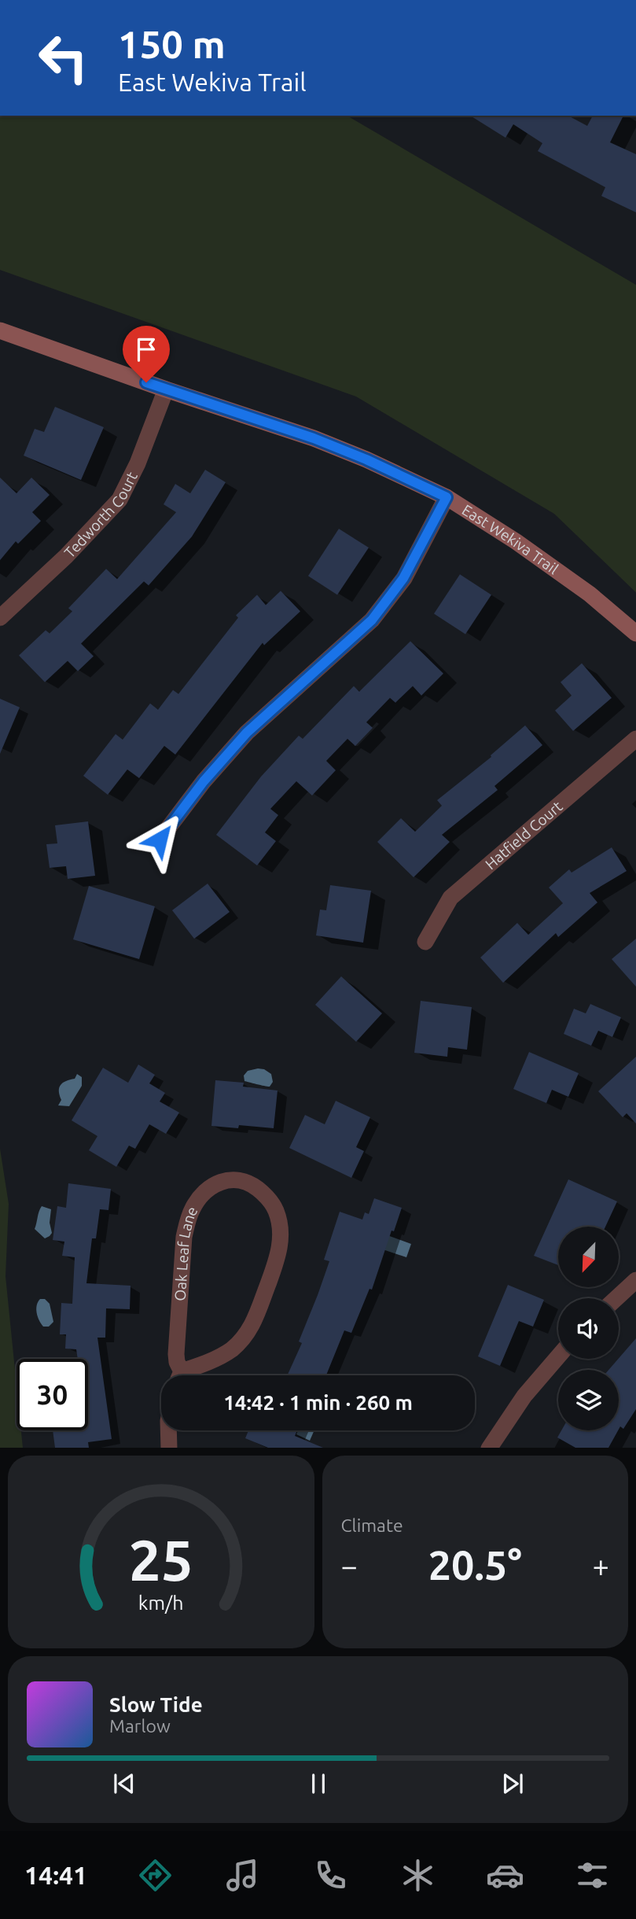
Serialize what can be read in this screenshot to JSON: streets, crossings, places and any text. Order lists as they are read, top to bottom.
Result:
{
  "streets": {
    "street": [
      "Tedworth Court",
      "East Wekiva Trail",
      "Hatfield Court",
      "Oak Leaf Lane"
    ]
  },
  "crossings": [
    ["Tedworth Court", "East Wekiva Trail"]
  ],
  "north": "bottom left",
  "page": {
    "turn": ["150 m", "East Wekiva Trail"],
    "limit": "30",
    "trip": "14:42 · 1 min · 260 m",
    "tile": "Climate",
    "heat": ["−", "20.5°", "+"],
    "song": ["Slow Tide", "Marlow"],
    "tabs": "14:41",
    "gauge": ["25", "km/h"]
  }
}
